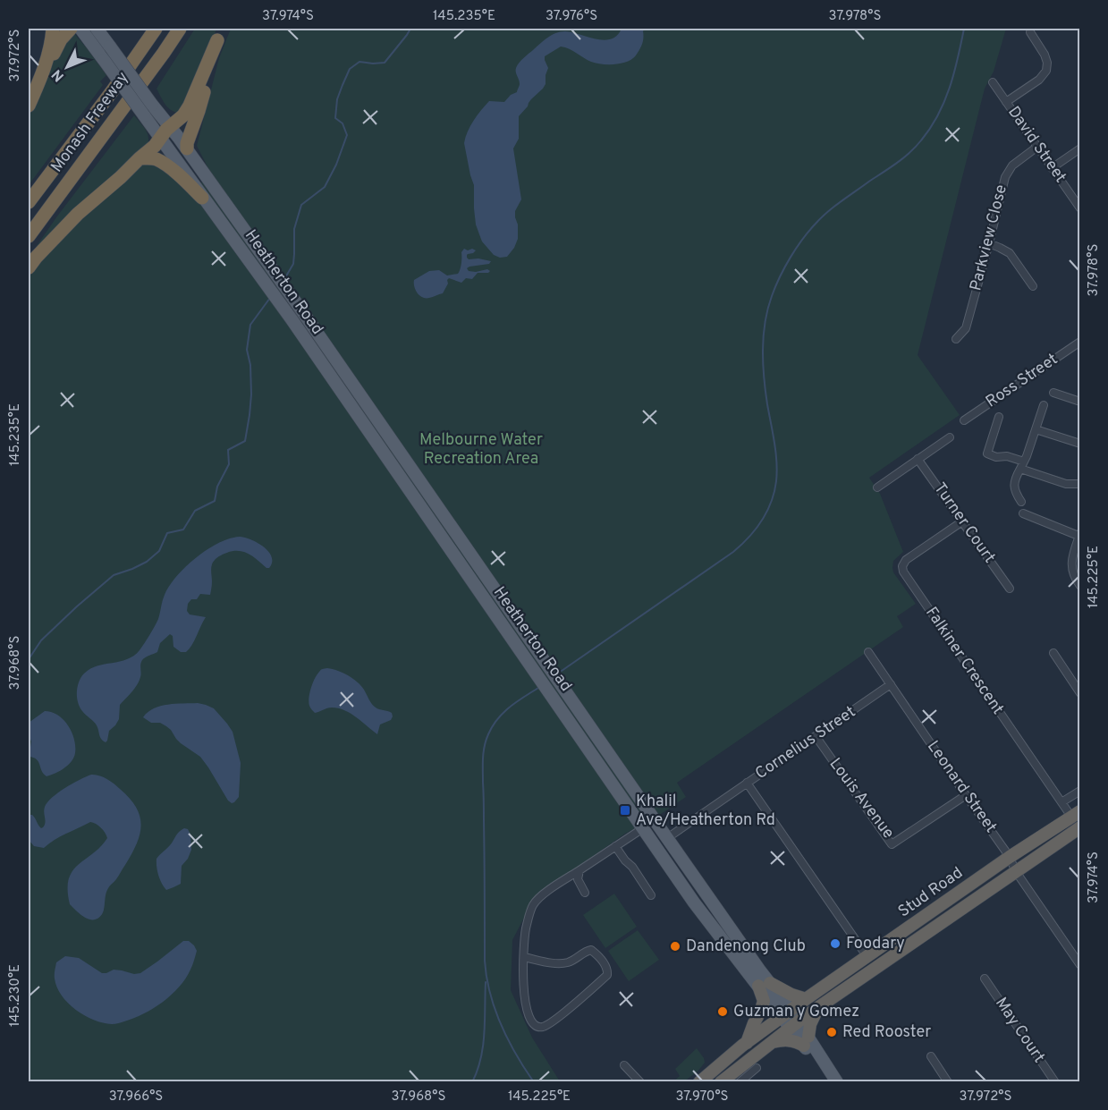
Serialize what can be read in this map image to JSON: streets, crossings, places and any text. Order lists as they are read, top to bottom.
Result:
{
  "streets": {
    "highway": ["Monash Freeway", "Stud Road"],
    "main road": ["Heatherton Road"],
    "street": [
      "David Street",
      "Parkview Close",
      "Ross Street",
      "Turner Court",
      "Falkiner Crescent",
      "Cornelius Street",
      "Leonard Street",
      "Louis Avenue",
      "May Court"
    ]
  },
  "crossings": [
    ["David Street", "Parkview Close"],
    ["Heatherton Road", "Cornelius Street"],
    ["Heatherton Road", "Stud Road"],
    ["Turner Court", "Falkiner Crescent"],
    ["Falkiner Crescent", "Stud Road"],
    ["Cornelius Street", "Leonard Street"],
    ["Cornelius Street", "Louis Avenue"],
    ["Leonard Street", "Louis Avenue"],
    ["Leonard Street", "Stud Road"]
  ],
  "parks": ["Melbourne Water Recreation Area"],
  "places": {
    "transit": ["Khalil Ave/Heatherton Rd"],
    "other": [
      "Foodary",
      "Dandenong Club",
      "Guzman y Gomez",
      "Red Rooster"
    ]
  },
  "north": "bottom left",
  "coordinates": [
    "37.974°S",
    "145.235°E",
    "37.976°S",
    "37.978°S",
    "37.972°S",
    "145.225°E",
    "37.968°S",
    "145.230°E",
    "37.966°S",
    "37.970°S"
  ]
}
